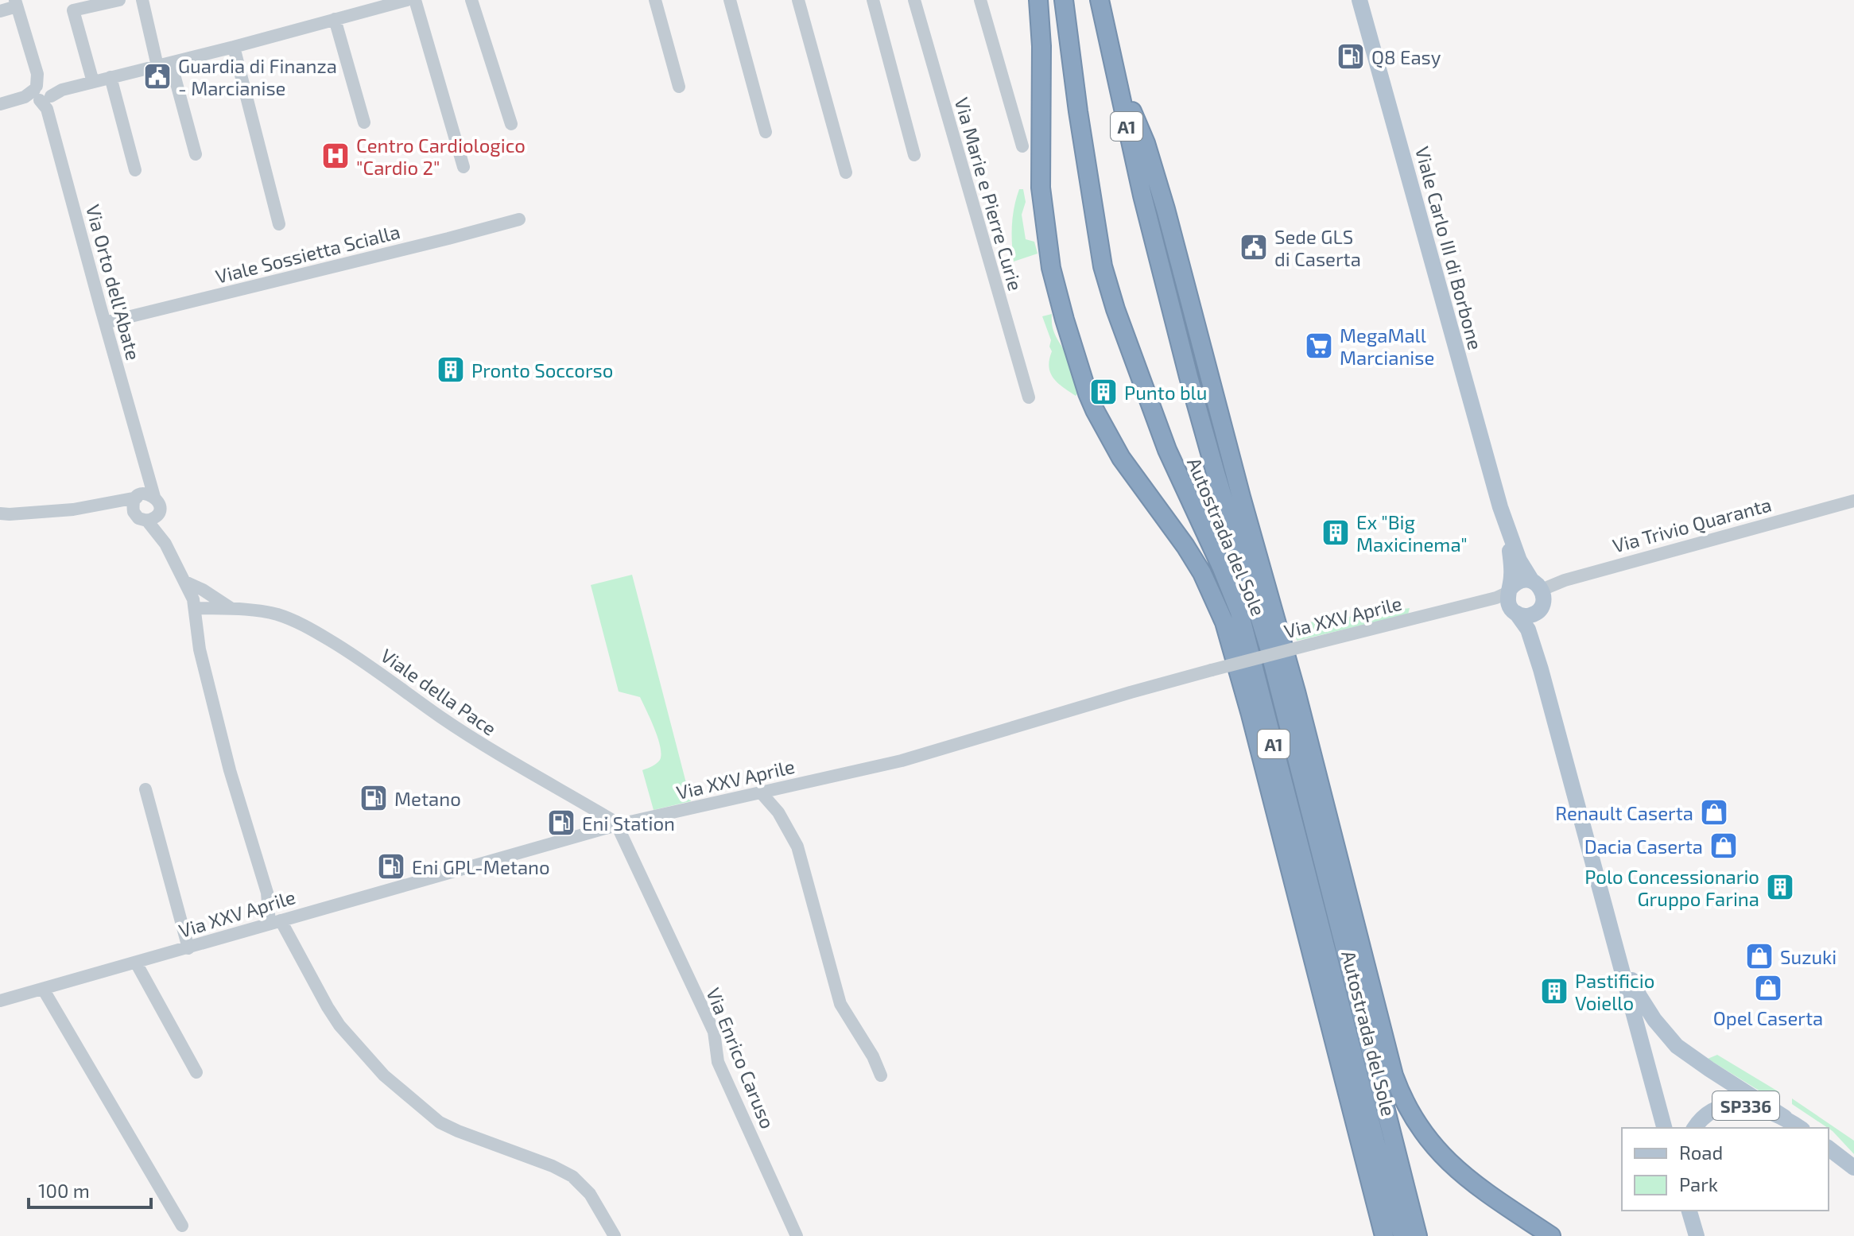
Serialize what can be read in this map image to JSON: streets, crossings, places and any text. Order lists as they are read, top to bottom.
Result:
{
  "streets": {
    "highway": ["A1", "Autostrada del Sole"],
    "main road": ["Viale Carlo III di Borbone", "SP336"],
    "street": [
      "Via Marie e Pierre Curie",
      "Viale Sossietta Scialla",
      "Via Orto dell'Abate",
      "Via Trivio Quaranta",
      "Via XXV Aprile",
      "Viale della Pace",
      "Via Enrico Caruso"
    ]
  },
  "crossings": [
    ["Viale Carlo III di Borbone", "Via Trivio Quaranta"],
    ["Viale Carlo III di Borbone", "Via XXV Aprile"],
    ["Viale Carlo III di Borbone", "SP336"],
    ["Viale Sossietta Scialla", "Via Orto dell'Abate"],
    ["Via Trivio Quaranta", "Via XXV Aprile"],
    ["Via XXV Aprile", "Viale della Pace"],
    ["Via XXV Aprile", "Via Enrico Caruso"],
    ["Viale della Pace", "Via Enrico Caruso"]
  ],
  "places": {
    "fuel station": [
      "Q8 Easy",
      "Metano",
      "Eni Station",
      "Eni GPL-Metano"
    ],
    "public building": ["Guardia di Finanza - Marcianise", "Sede GLS di Caserta"],
    "hospital": ["Centro Cardiologico \"Cardio 2\""],
    "supermarket": ["MegaMall Marcianise"],
    "building": [
      "Pronto Soccorso",
      "Punto blu",
      "Ex \"Big Maxicinema\"",
      "Polo Concessionario Gruppo Farina",
      "Pastificio Voiello"
    ],
    "shop": [
      "Renault Caserta",
      "Dacia Caserta",
      "Suzuki",
      "Opel Caserta"
    ]
  },
  "legend": ["Road", "Park"],
  "scale_bar": "100 m"
}
